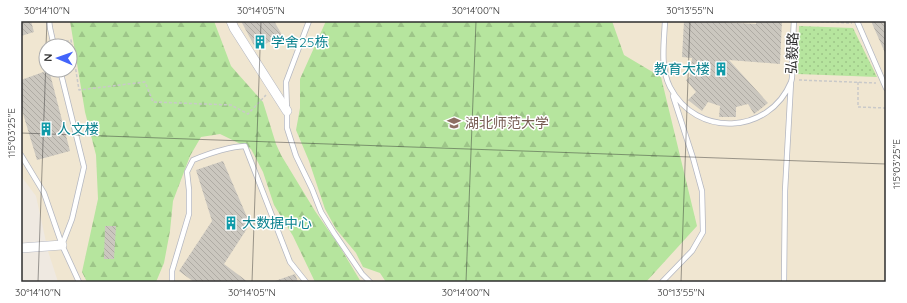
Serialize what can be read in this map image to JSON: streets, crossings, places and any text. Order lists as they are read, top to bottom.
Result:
{
  "streets": {
    "lane": ["弘毅路"]
  },
  "places": {
    "building": [
      "学舍25栋",
      "教育大楼",
      "人文楼",
      "大数据中心"
    ],
    "school or university": ["湖北师范大学"]
  },
  "north": "left",
  "coordinates": [
    "30°14'10\"N",
    "30°14'05\"N",
    "30°14'00\"N",
    "30°13'55\"N",
    "115°03'25\"E"
  ]
}
